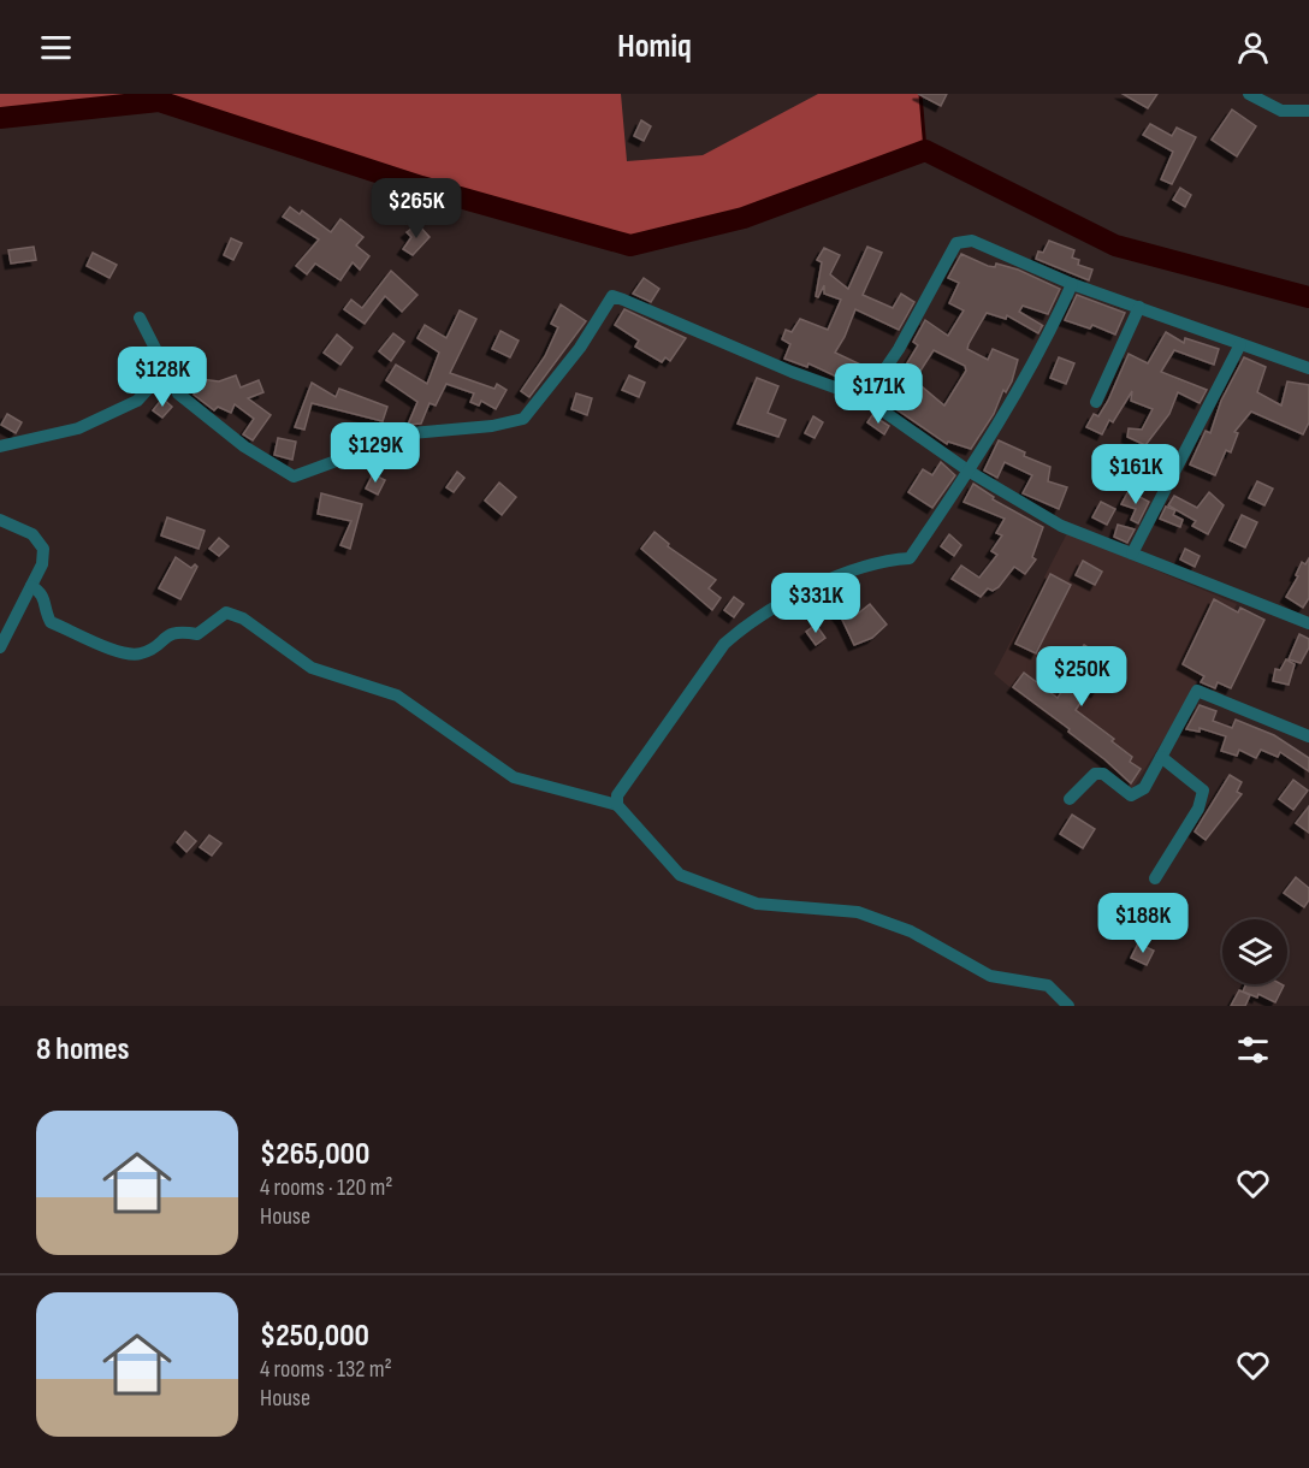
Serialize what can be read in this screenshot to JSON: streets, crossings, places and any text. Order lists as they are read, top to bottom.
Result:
{
  "page": {
    "header": "Homiq",
    "price": [
      "$265K",
      "$128K",
      "$171K",
      "$129K",
      "$161K",
      "$331K",
      "$250K",
      "$188K"
    ],
    "heading": "8 homes",
    "list": [
      {
        "name": "$265,000",
        "note": "4 rooms · 120 m² · House"
      },
      {
        "name": "$250,000",
        "note": "4 rooms · 132 m² · House"
      }
    ]
  }
}
